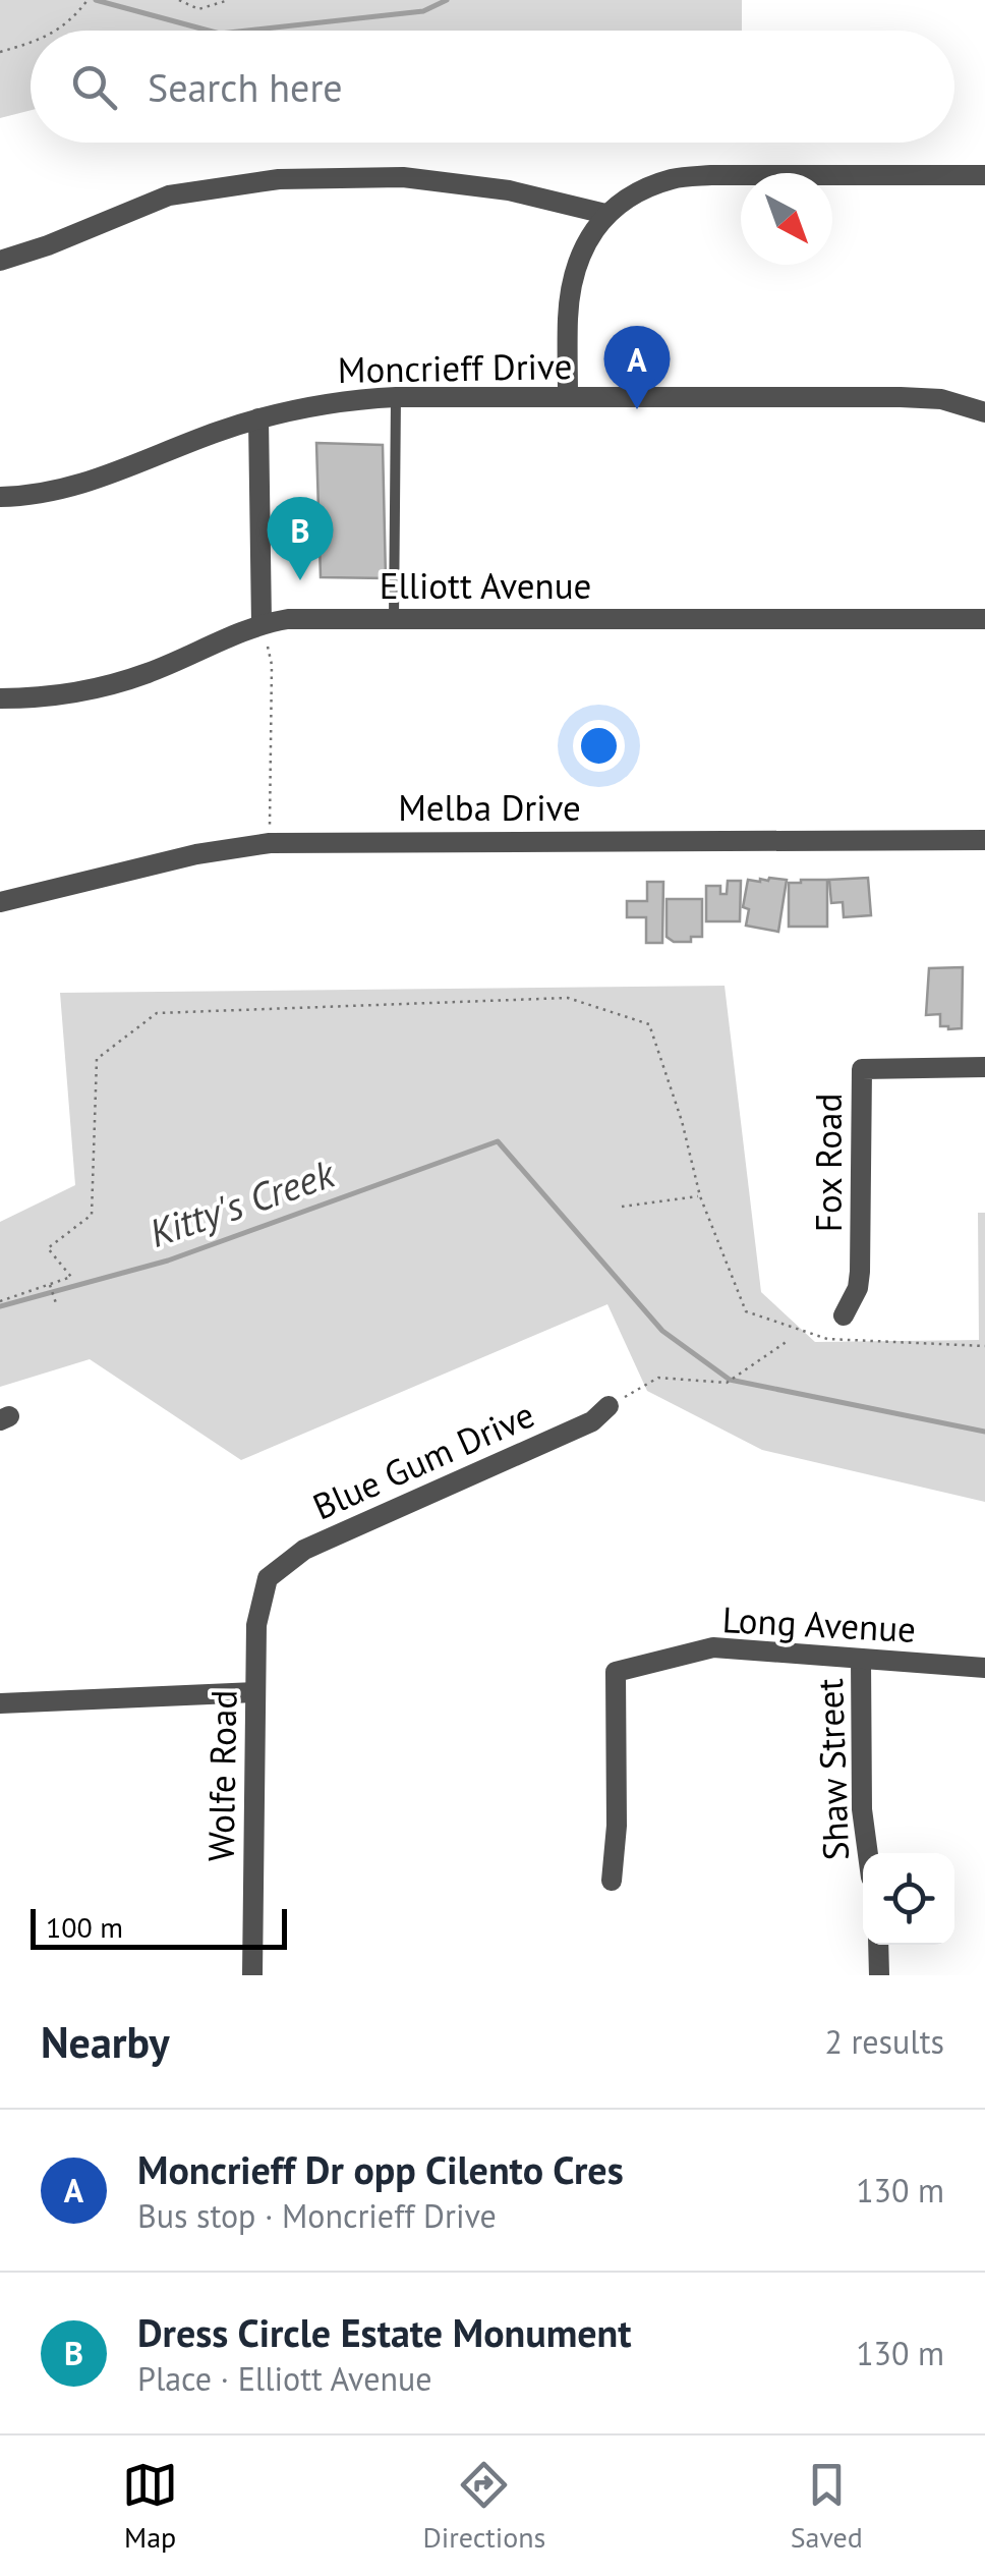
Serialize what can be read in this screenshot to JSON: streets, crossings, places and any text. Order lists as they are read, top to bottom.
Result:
{
  "streets": {
    "street": [
      "Moncrieff Drive",
      "Elliott Avenue",
      "Melba Drive",
      "Fox Road",
      "Blue Gum Drive",
      "Long Avenue",
      "Shaw Street",
      "Wolfe Road"
    ]
  },
  "crossings": [
    ["Blue Gum Drive", "Wolfe Road"],
    ["Long Avenue", "Shaw Street"]
  ],
  "water": ["Kitty's Creek"],
  "scale_bar": "100 m",
  "north": "bottom right",
  "page": {
    "search": "Search here",
    "pins": ["A", "B"],
    "scale": "100 m",
    "heading": ["Nearby", "2 results"],
    "list": [
      {
        "mark": "A",
        "name": "Moncrieff Dr opp Cilento Cres",
        "note": "Bus stop · Moncrieff Drive",
        "value": "130 m"
      },
      {
        "mark": "B",
        "name": "Dress Circle Estate Monument",
        "note": "Place · Elliott Avenue",
        "value": "130 m"
      }
    ],
    "nav": ["Map", "Directions", "Saved"]
  }
}
